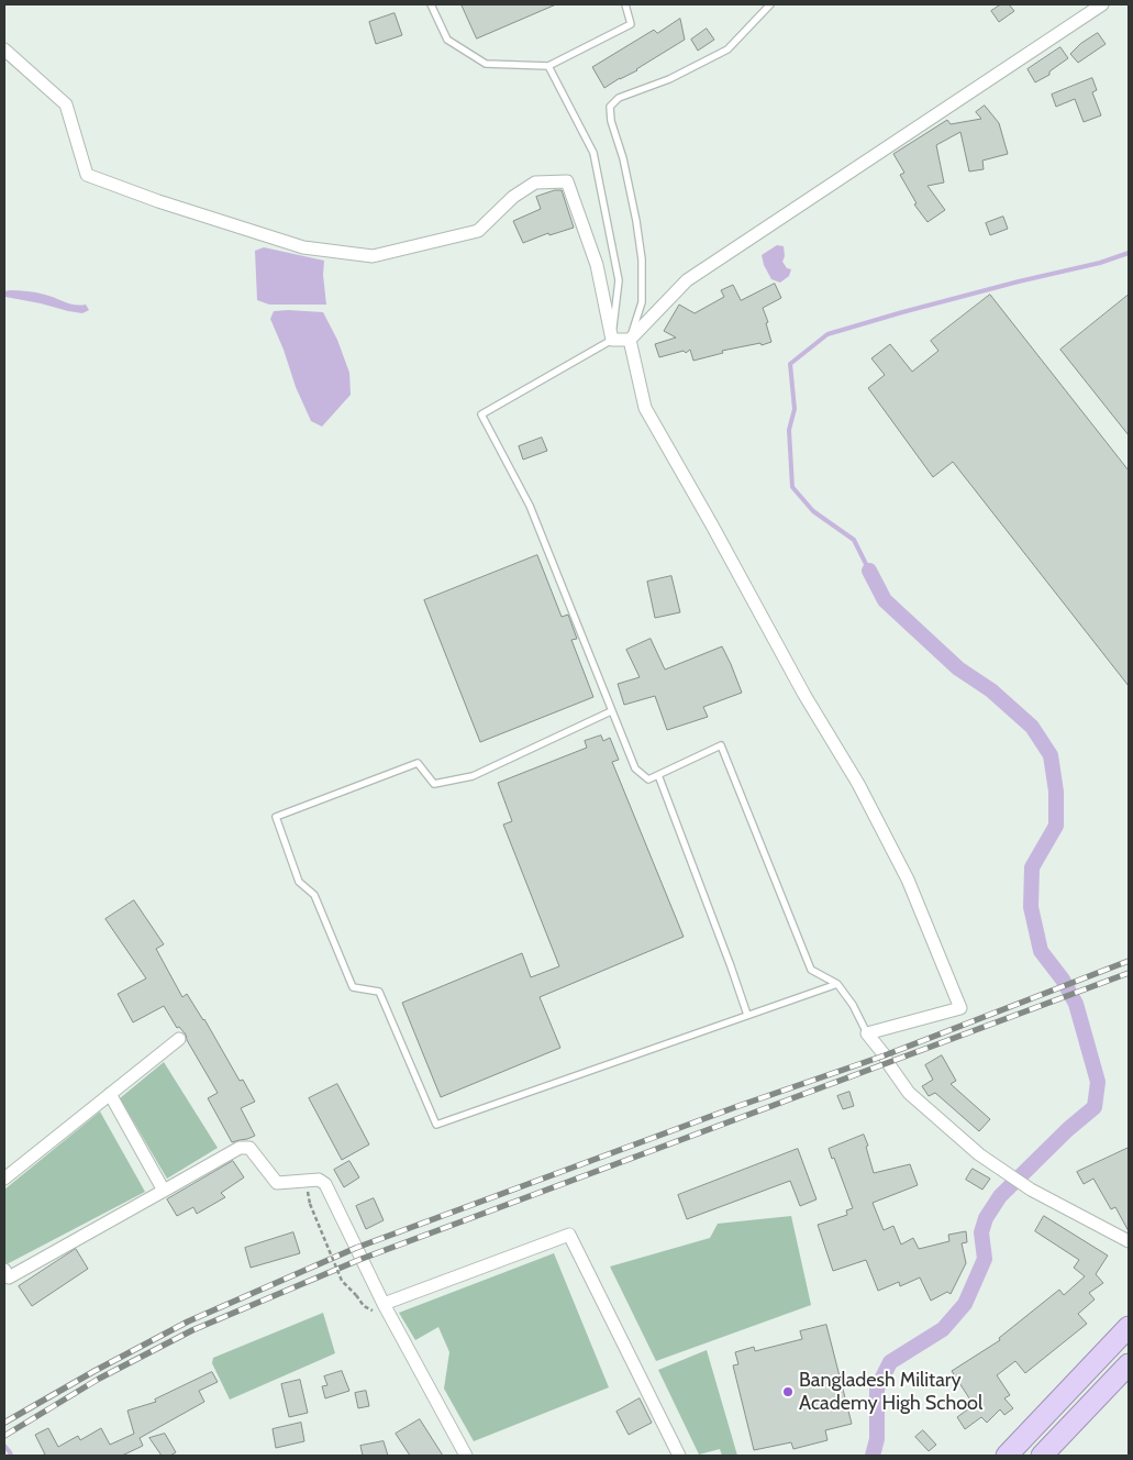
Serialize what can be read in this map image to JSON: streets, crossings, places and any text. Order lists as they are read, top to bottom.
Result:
{
  "places": ["Bangladesh Military Academy High School"]
}
